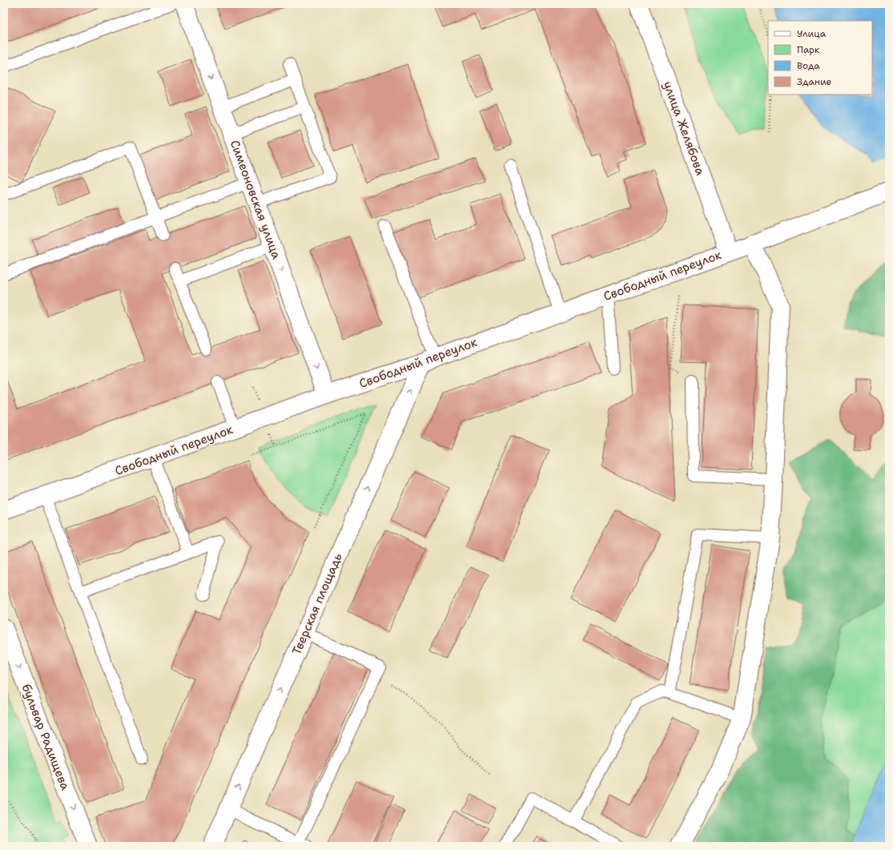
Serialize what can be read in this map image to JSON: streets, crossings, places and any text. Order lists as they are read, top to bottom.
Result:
{
  "streets": {
    "street": [
      "улица Желябова",
      "Симеоновская улица",
      "Свободный переулок",
      "Тверская площадь",
      "бульвар Радищева"
    ]
  },
  "crossings": [
    ["улица Желябова", "Свободный переулок"],
    ["Симеоновская улица", "Свободный переулок"],
    ["Свободный переулок", "Тверская площадь"]
  ],
  "one_way": ["Симеоновская улица", "Тверская площадь", "бульвар Радищева"],
  "legend": [
    "Улица",
    "Парк",
    "Вода",
    "Здание"
  ]
}
